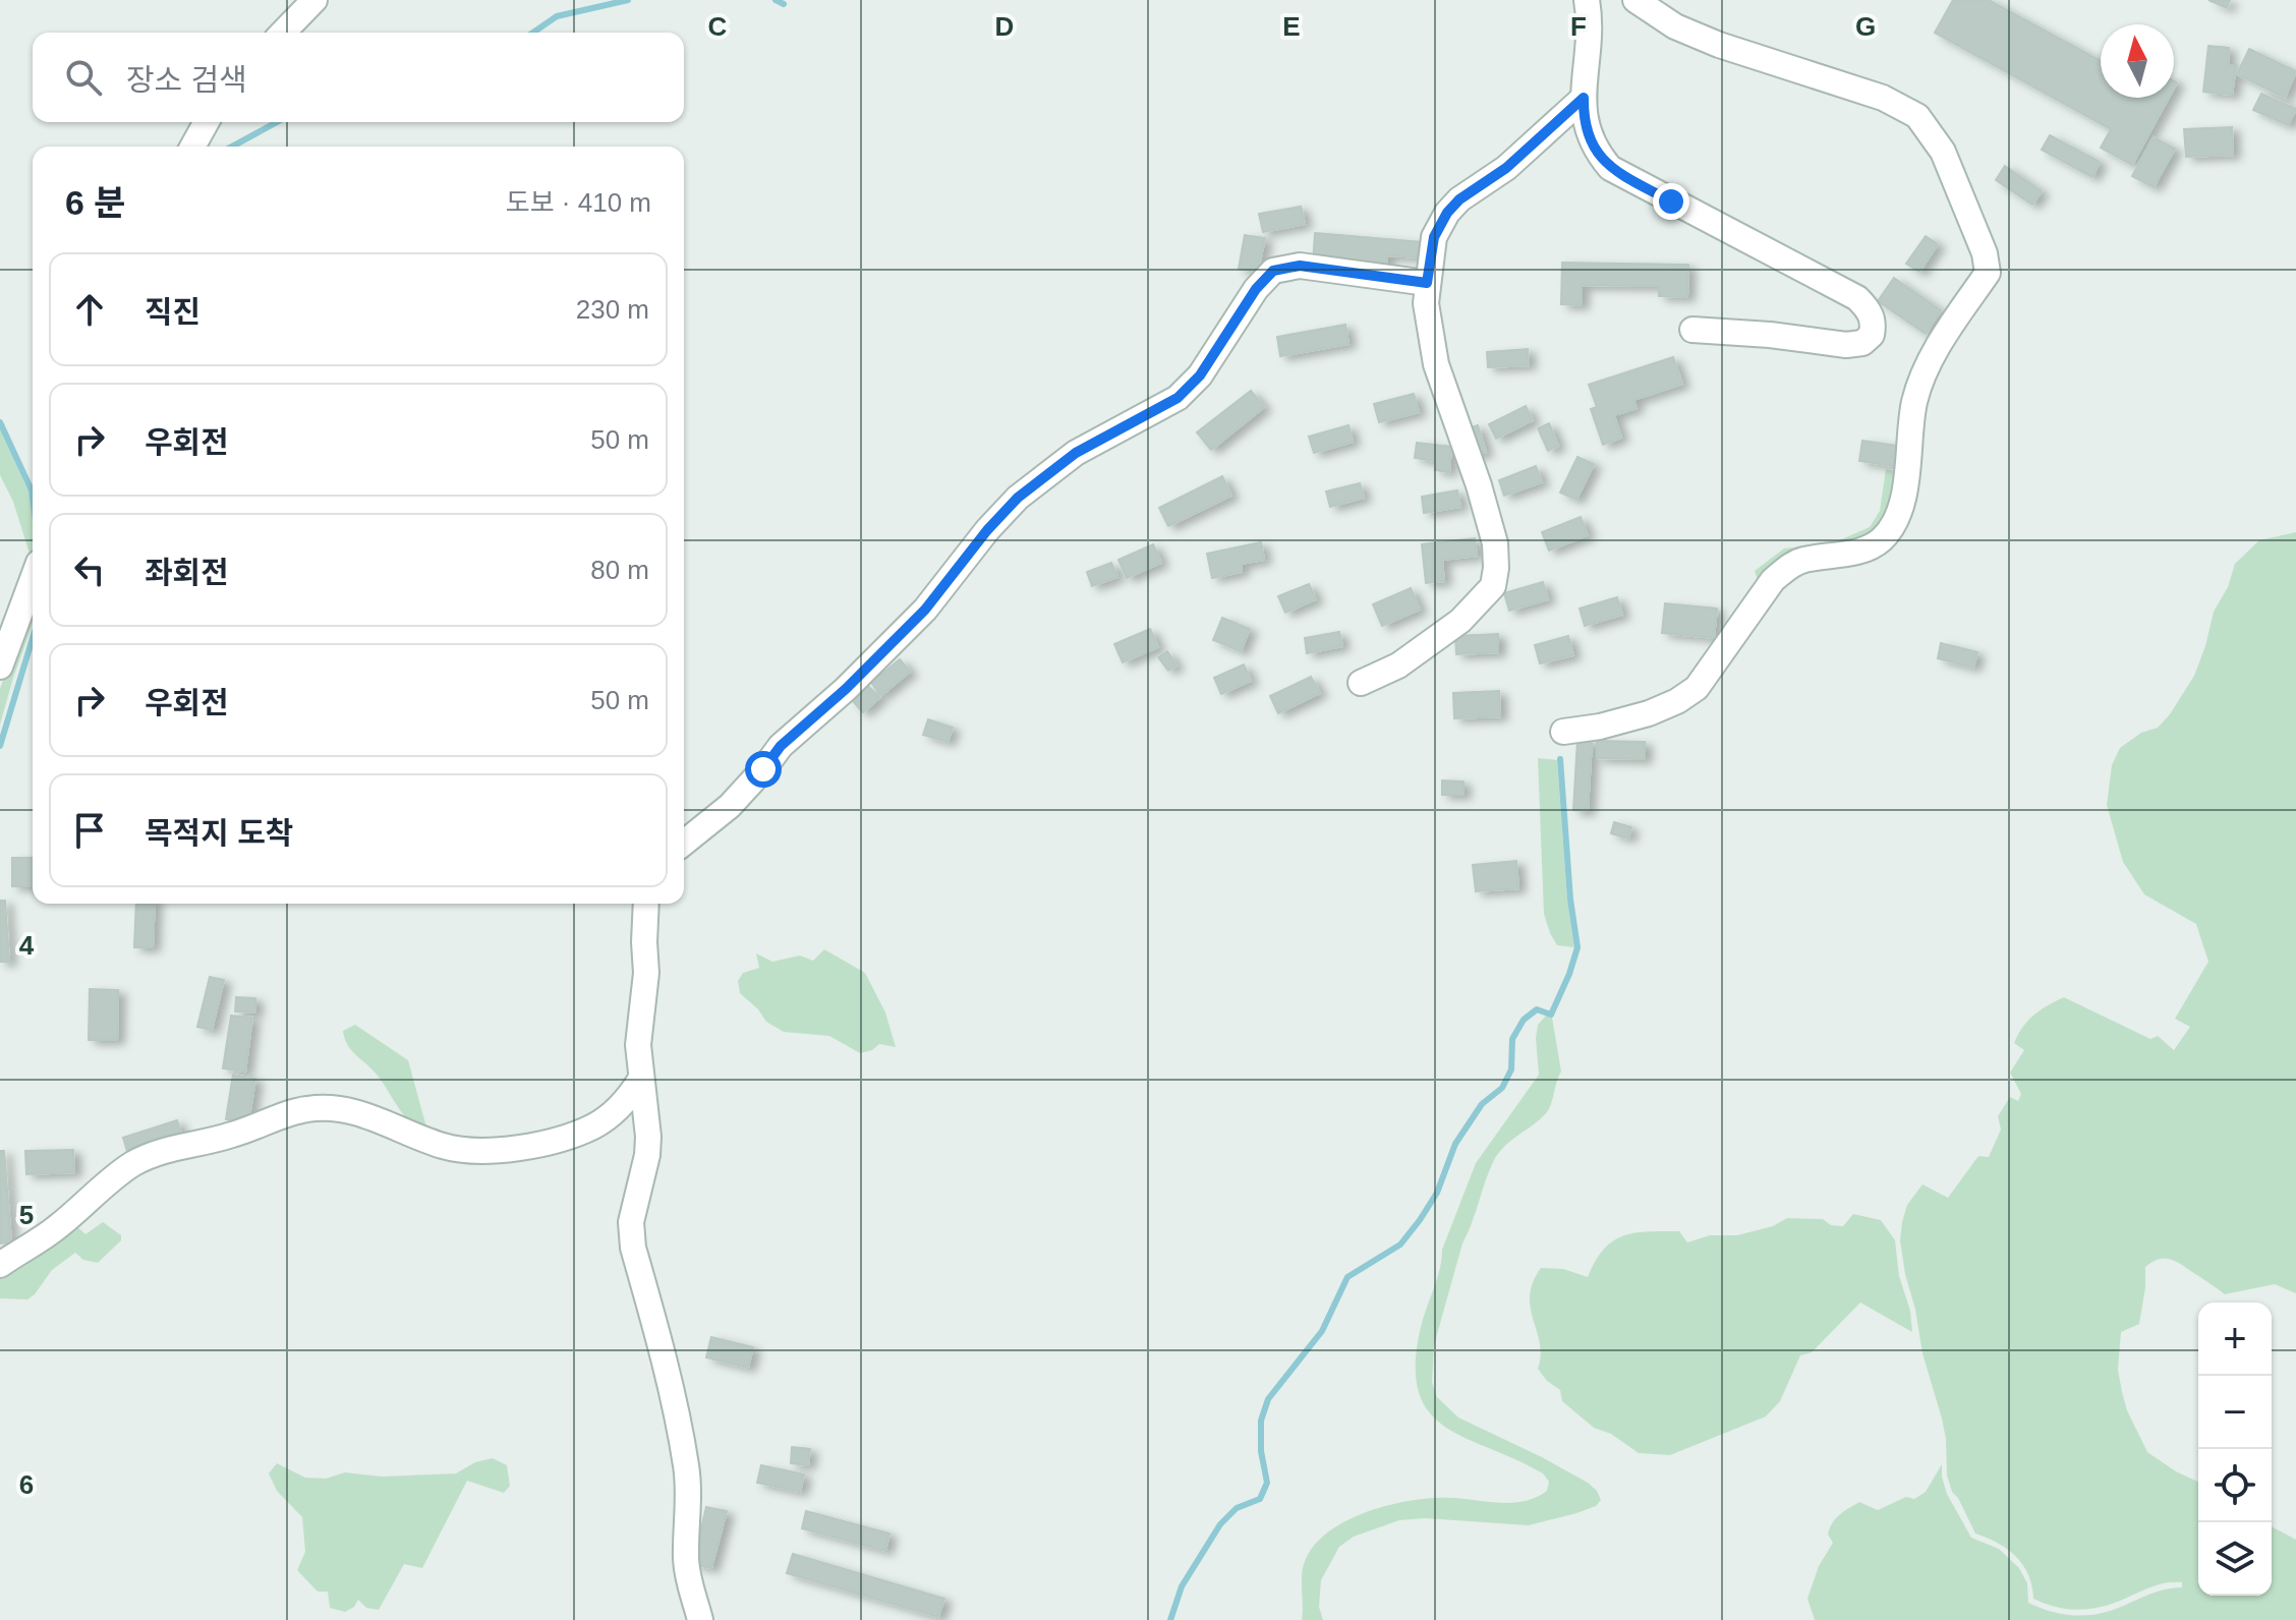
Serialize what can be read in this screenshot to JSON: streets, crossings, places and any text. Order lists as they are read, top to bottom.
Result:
{
  "north": "top",
  "page": {
    "search": "장소 검색",
    "heading": ["6 분", "도보 · 410 m"],
    "list": [
      ["직진", "230 m"],
      ["우회전", "50 m"],
      ["좌회전", "80 m"],
      ["우회전", "50 m"],
      "목적지 도착"
    ],
    "map_buttons": ["+", "−"]
  },
  "grid": {
    "columns": [
      "C",
      "D",
      "E",
      "F",
      "G"
    ],
    "rows": ["4", "5", "6"]
  }
}
